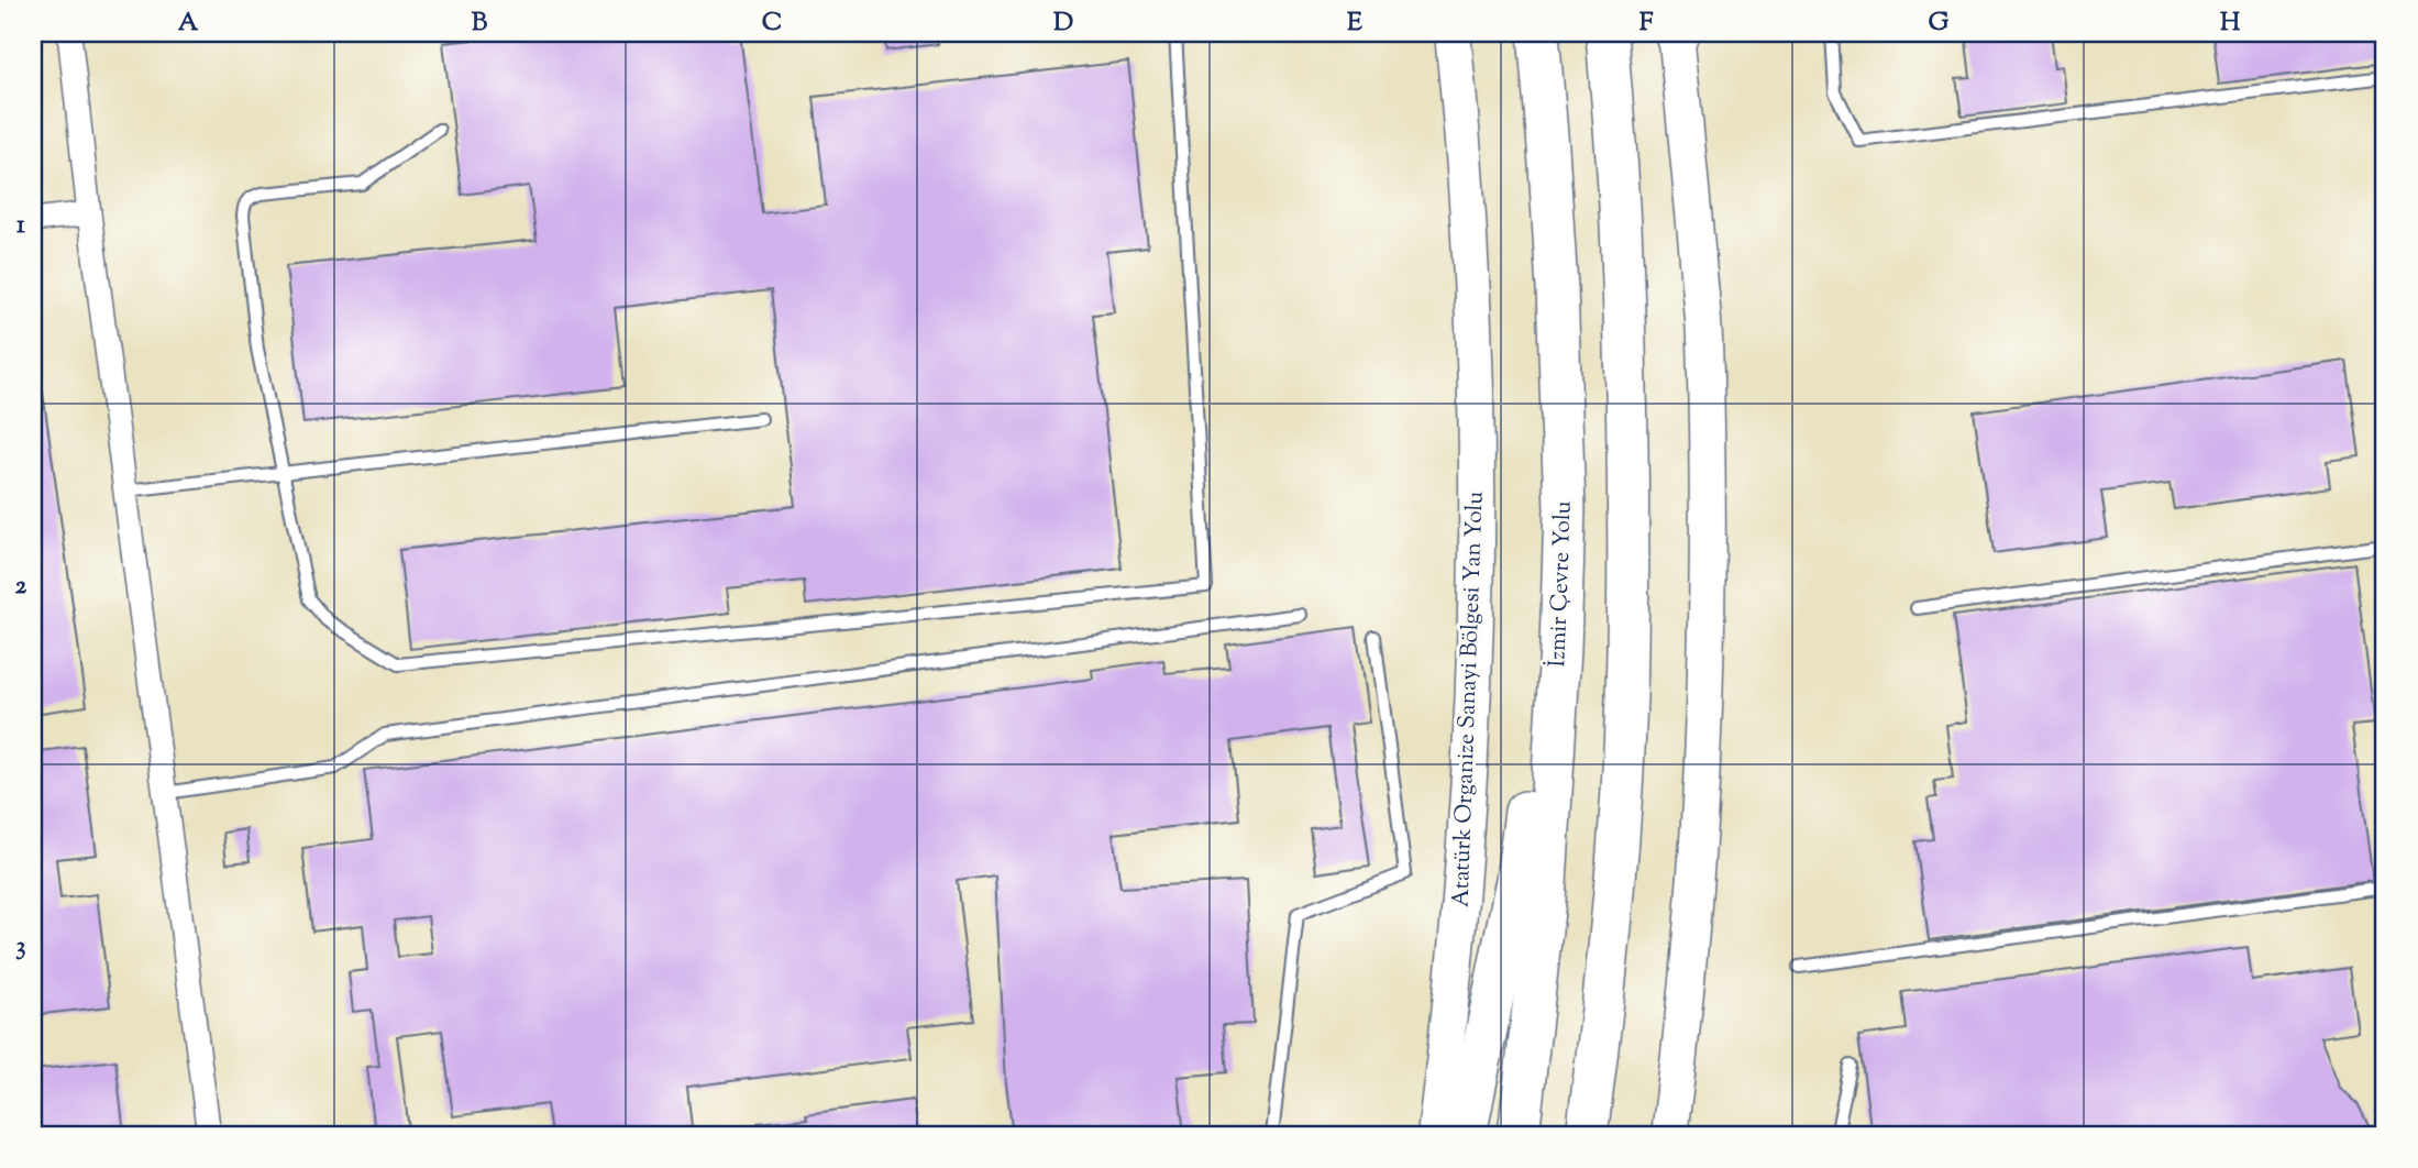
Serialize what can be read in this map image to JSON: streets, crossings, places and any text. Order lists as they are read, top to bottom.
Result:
{
  "streets": {
    "highway": ["İzmir Çevre Yolu"],
    "main road": ["Atatürk Organize Sanayi Bölgesi Yan Yolu"]
  },
  "grid": {
    "columns": [
      "A",
      "B",
      "C",
      "D",
      "E",
      "F",
      "G",
      "H"
    ],
    "rows": ["1", "2", "3"]
  }
}
